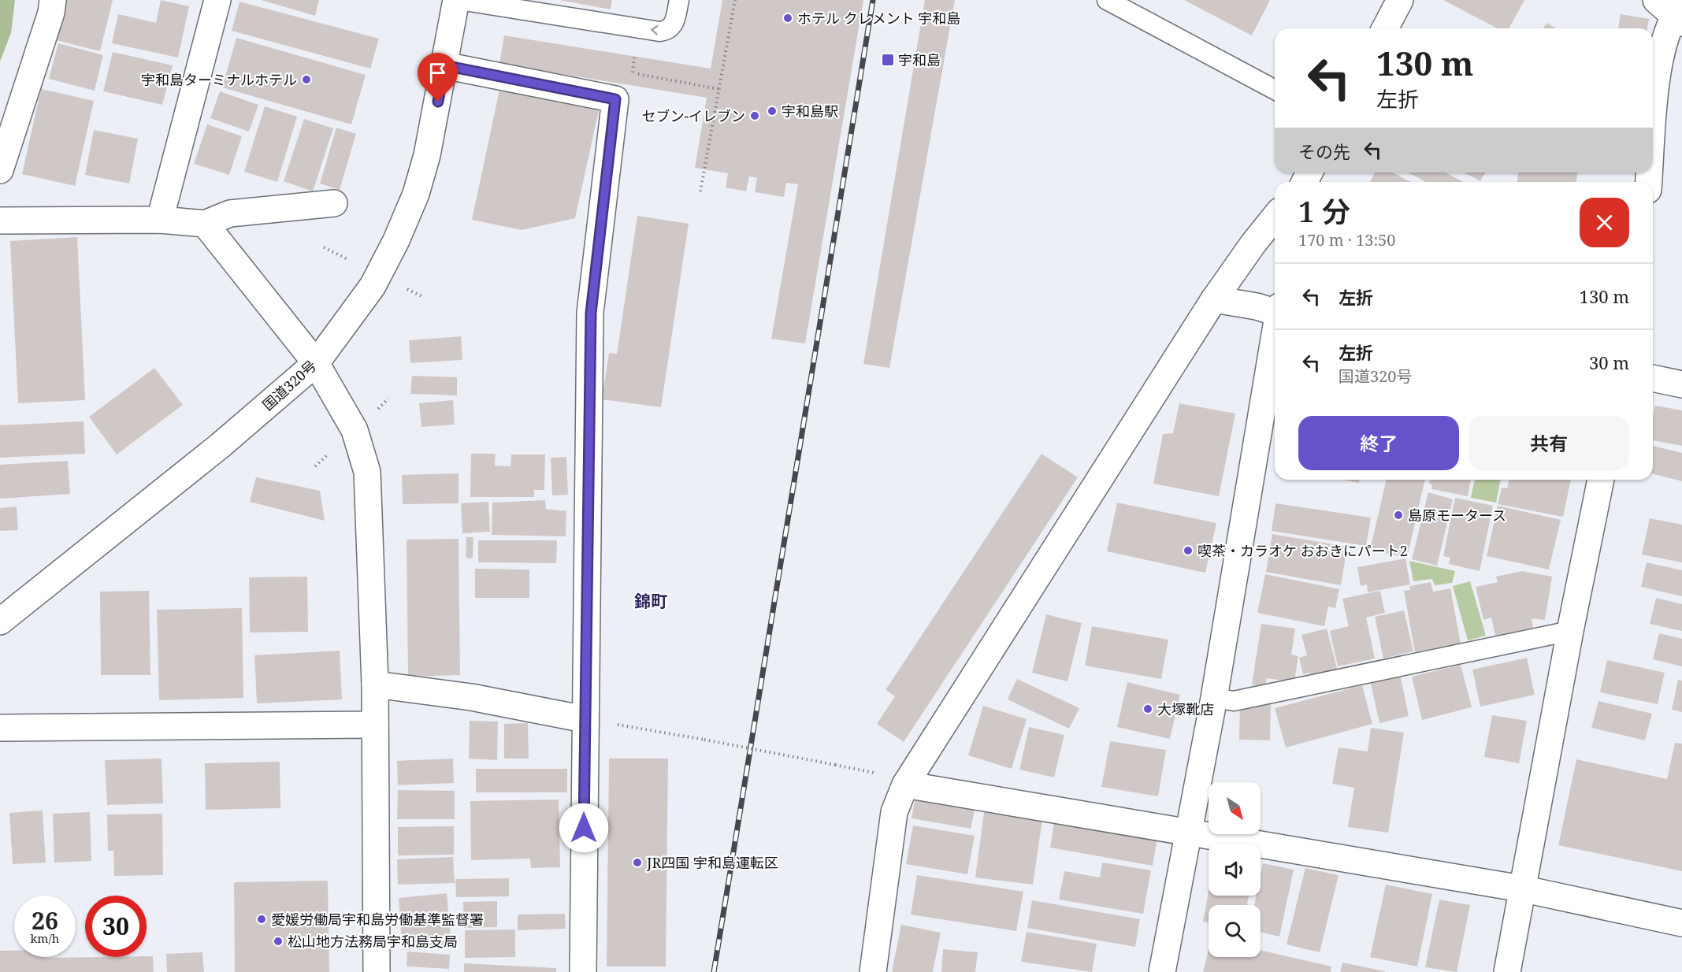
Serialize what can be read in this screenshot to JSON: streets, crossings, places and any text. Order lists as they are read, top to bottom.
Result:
{
  "streets": {
    "main road": ["国道320号"]
  },
  "districts": ["錦町"],
  "places": {
    "other": [
      "ホテル クレメント 宇和島",
      "宇和島ターミナルホテル",
      "宇和島駅",
      "セブン-イレブン",
      "島原モータース",
      "喫茶・カラオケ おおきにパート2",
      "大塚靴店",
      "JR四国 宇和島運転区",
      "愛媛労働局宇和島労働基準監督署",
      "松山地方法務局宇和島支局"
    ],
    "transit": ["宇和島"]
  },
  "north": "bottom right",
  "page": {
    "turn": ["130 m", "左折"],
    "then": "その先",
    "heading": ["1 分", "170 m · 13:50"],
    "list": [
      {
        "name": "左折",
        "value": "130 m"
      },
      {
        "name": "左折",
        "note": "国道320号",
        "value": "30 m"
      }
    ],
    "buttons": ["終了", "共有"],
    "speed": "26 km/h",
    "limit": "30"
  }
}
